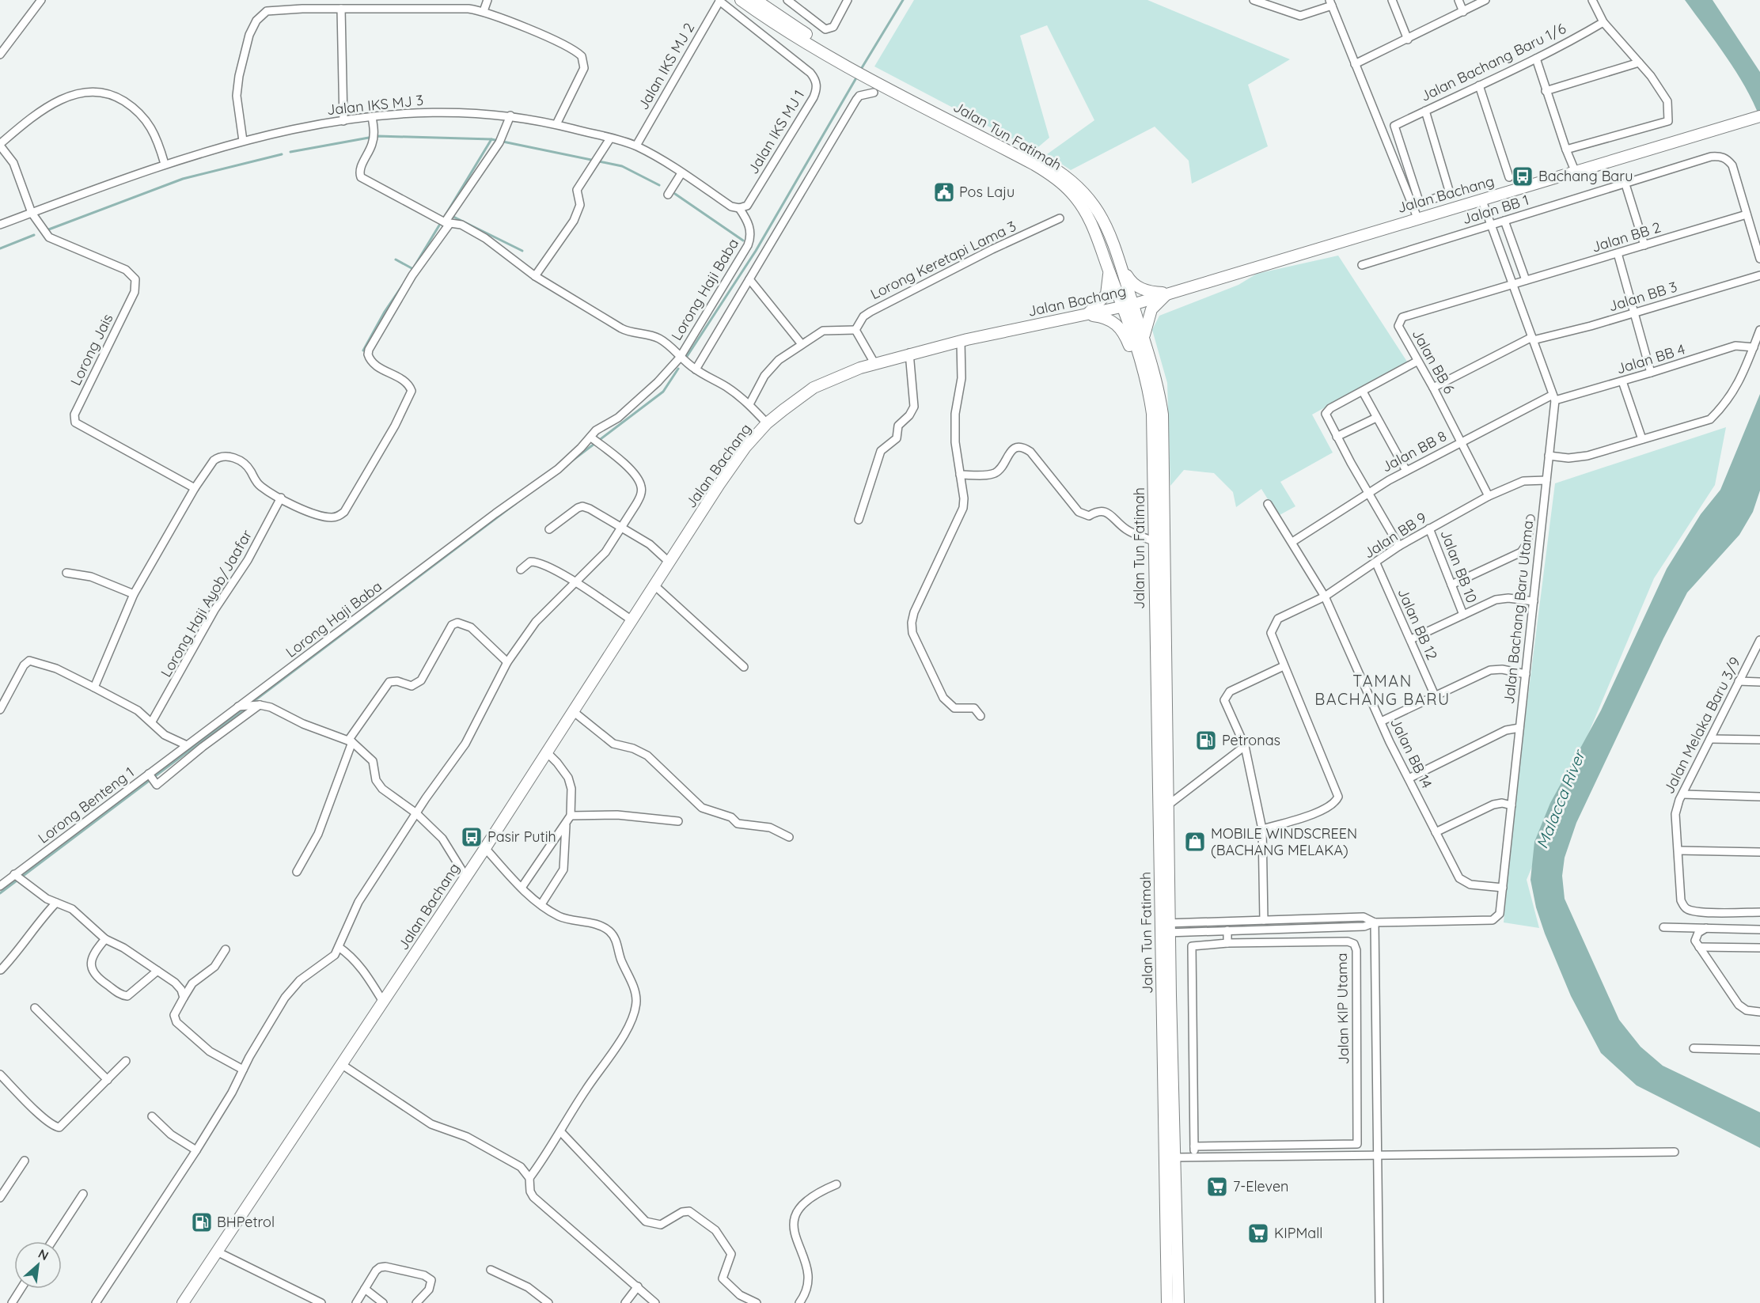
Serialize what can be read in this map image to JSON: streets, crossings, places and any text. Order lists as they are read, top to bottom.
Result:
{
  "streets": {
    "main road": ["Jalan Tun Fatimah", "Jalan Bachang"],
    "street": [
      "Jalan Bachang Baru 1/6",
      "Jalan IKS MJ 2",
      "Jalan IKS MJ 3",
      "Jalan IKS MJ 1",
      "Jalan BB 1",
      "Jalan BB 2",
      "Lorong Keretapi Lama 3",
      "Lorong Haji Baba",
      "Jalan BB 3",
      "Lorong Jais",
      "Jalan BB 4",
      "Jalan BB 6",
      "Jalan BB 8",
      "Jalan BB 9",
      "Jalan BB 10",
      "Lorong Haji Ayob/Jaafar",
      "Jalan Bachang Baru Utama",
      "Jalan BB 12",
      "Jalan Melaka Baru 3/9",
      "Jalan BB 14",
      "Lorong Benteng 1",
      "Jalan KIP Utama"
    ]
  },
  "crossings": [
    ["Jalan IKS MJ 2", "Jalan IKS MJ 3"],
    ["Jalan IKS MJ 2", "Jalan IKS MJ 1"],
    ["Jalan IKS MJ 3", "Jalan IKS MJ 1"],
    ["Jalan IKS MJ 3", "Lorong Haji Baba"],
    ["Jalan IKS MJ 3", "Lorong Jais"],
    ["Jalan IKS MJ 1", "Lorong Haji Baba"],
    ["Jalan Tun Fatimah", "Jalan Bachang"],
    ["Jalan Bachang", "Jalan Bachang Baru Utama"],
    ["Jalan BB 1", "Jalan BB 2"],
    ["Jalan BB 1", "Jalan Bachang Baru Utama"],
    ["Jalan BB 2", "Jalan BB 6"],
    ["Jalan BB 2", "Jalan Bachang Baru Utama"],
    ["Lorong Haji Baba", "Lorong Benteng 1"],
    ["Jalan BB 3", "Jalan BB 6"],
    ["Jalan BB 3", "Jalan Bachang Baru Utama"],
    ["Jalan BB 4", "Jalan BB 8"],
    ["Jalan BB 4", "Jalan Bachang Baru Utama"],
    ["Jalan BB 6", "Jalan BB 8"],
    ["Jalan BB 6", "Jalan BB 9"],
    ["Jalan BB 6", "Jalan Bachang Baru Utama"],
    ["Jalan BB 8", "Jalan Bachang Baru Utama"],
    ["Jalan BB 8", "Jalan BB 14"],
    ["Jalan BB 9", "Jalan BB 10"],
    ["Jalan BB 9", "Jalan Bachang Baru Utama"],
    ["Jalan BB 9", "Jalan BB 12"],
    ["Jalan BB 9", "Jalan BB 14"],
    ["Jalan Bachang Baru Utama", "Jalan BB 14"]
  ],
  "districts": ["TAMAN BACHANG BARU"],
  "water": ["Malacca River"],
  "places": {
    "bus stop": ["Bachang Baru", "Pasir Putih"],
    "public building": ["Pos Laju"],
    "fuel station": ["Petronas", "BHPetrol"],
    "shop": ["MOBILE WINDSCREEN (BACHANG MELAKA)"],
    "supermarket": ["7-Eleven", "KIPMall"]
  },
  "north": "top right"
}
